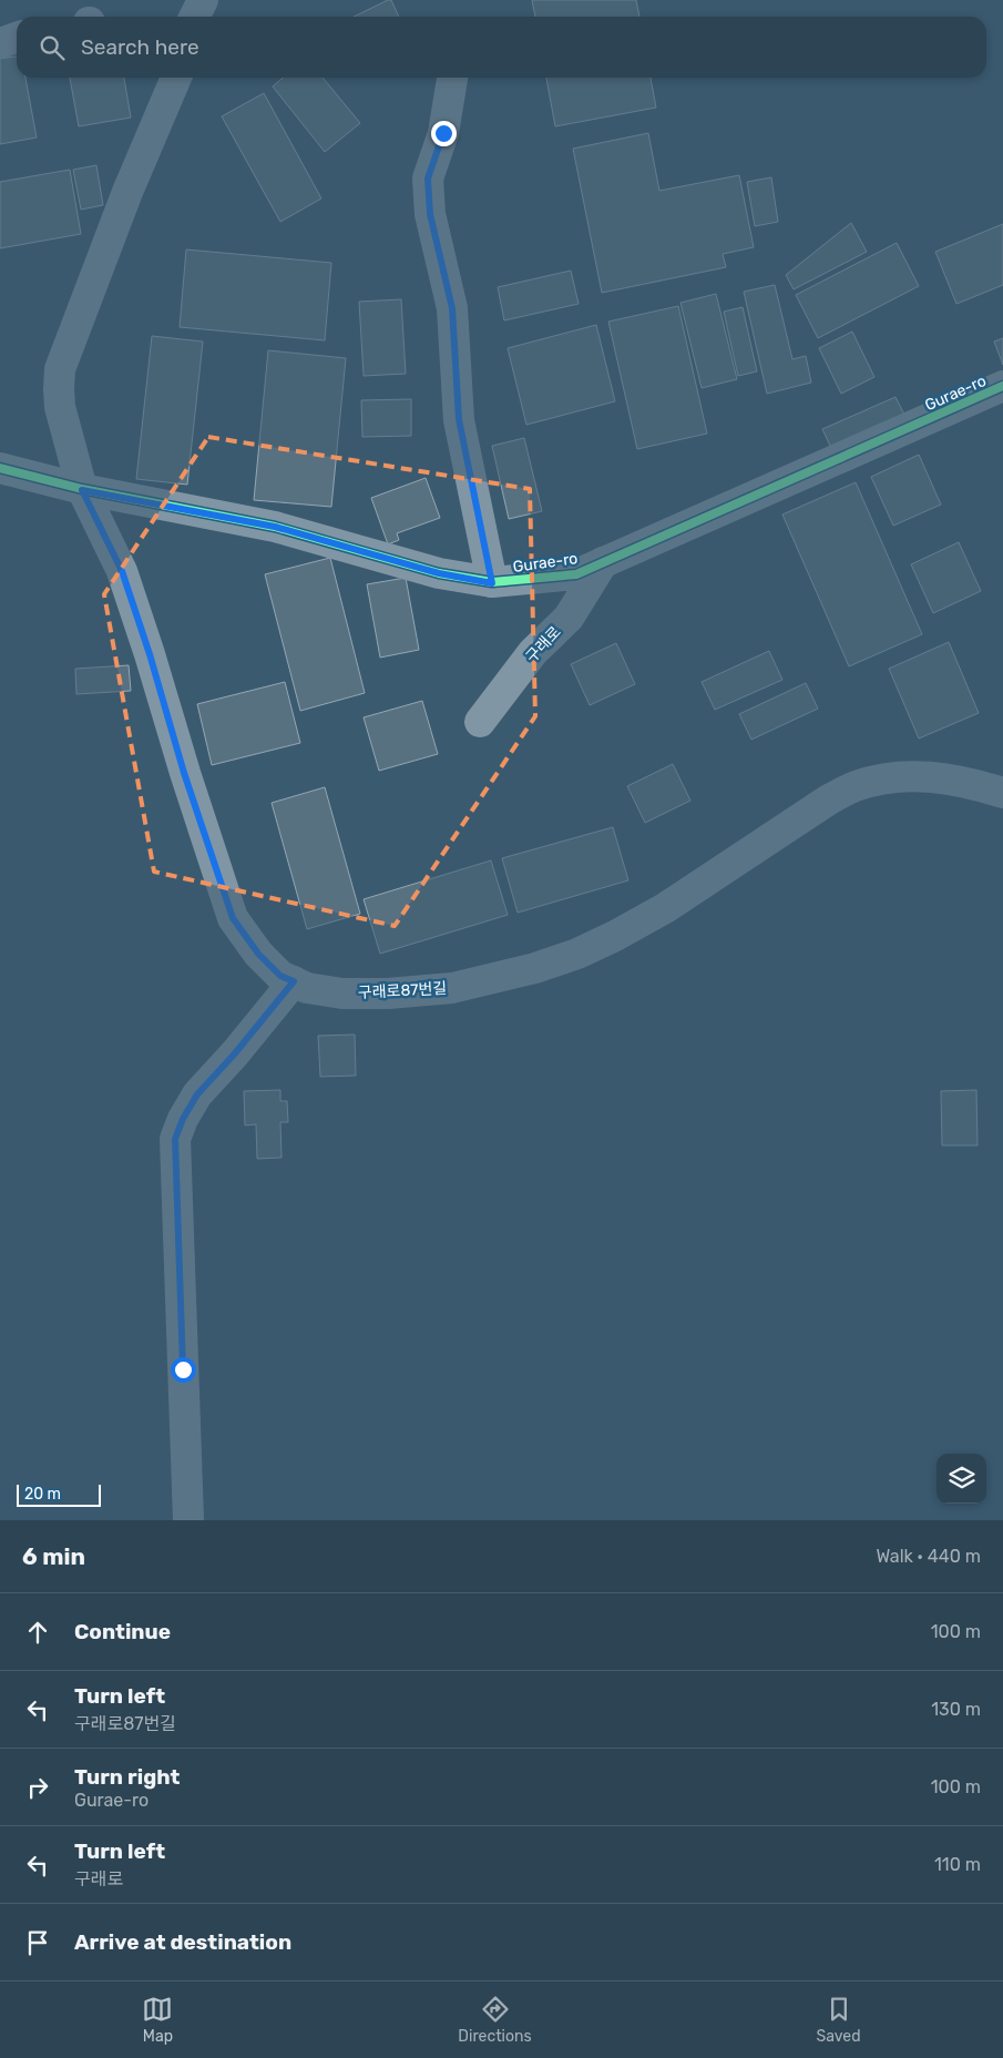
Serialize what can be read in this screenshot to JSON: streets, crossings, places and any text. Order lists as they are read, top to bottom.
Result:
{
  "streets": {
    "street": ["Gurae-ro", "구래로", "구래로87번길"]
  },
  "crossings": [
    ["Gurae-ro", "구래로"],
    ["Gurae-ro", "구래로87번길"]
  ],
  "scale_bar": "20 m",
  "page": {
    "search": "Search here",
    "scale": "20 m",
    "heading": ["6 min", "Walk · 440 m"],
    "list": [
      ["Continue", "100 m"],
      ["Turn left", "구래로87번길", "130 m"],
      ["Turn right", "Gurae-ro", "100 m"],
      ["Turn left", "구래로", "110 m"],
      "Arrive at destination"
    ],
    "nav": ["Map", "Directions", "Saved"]
  }
}
